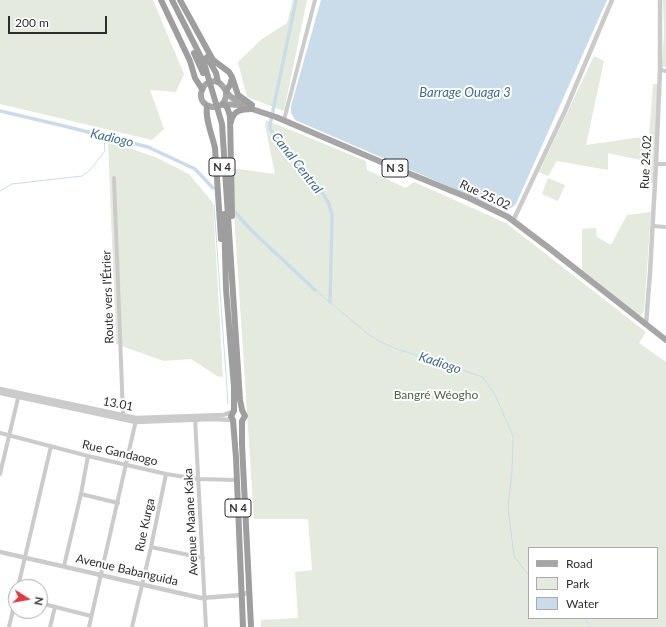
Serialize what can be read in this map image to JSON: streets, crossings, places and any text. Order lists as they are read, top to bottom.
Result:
{
  "streets": {
    "highway": ["N 4"],
    "main road": ["N 3", "Rue 25.02"],
    "street": [
      "Rue 24.02",
      "Route vers l'Étrier",
      "13.01",
      "Rue Gandaogo",
      "Avenue Maane Kaka",
      "Rue Kurga",
      "Avenue Babanguida"
    ]
  },
  "crossings": [
    ["Rue 24.02", "Rue 25.02"],
    ["N 4", "13.01"],
    ["N 4", "Rue Gandaogo"],
    ["N 4", "Avenue Babanguida"],
    ["N 3", "Rue 25.02"],
    ["Route vers l'Étrier", "13.01"],
    ["13.01", "Avenue Maane Kaka"],
    ["Rue Gandaogo", "Avenue Maane Kaka"],
    ["Rue Gandaogo", "Rue Kurga"],
    ["Avenue Maane Kaka", "Avenue Babanguida"],
    ["Rue Kurga", "Avenue Babanguida"]
  ],
  "water": ["Barrage Ouaga 3", "Kadiogo", "Canal Central"],
  "parks": ["Bangré Wéogho"],
  "legend": ["Road", "Park", "Water"],
  "scale_bar": "200 m",
  "north": "right"
}
